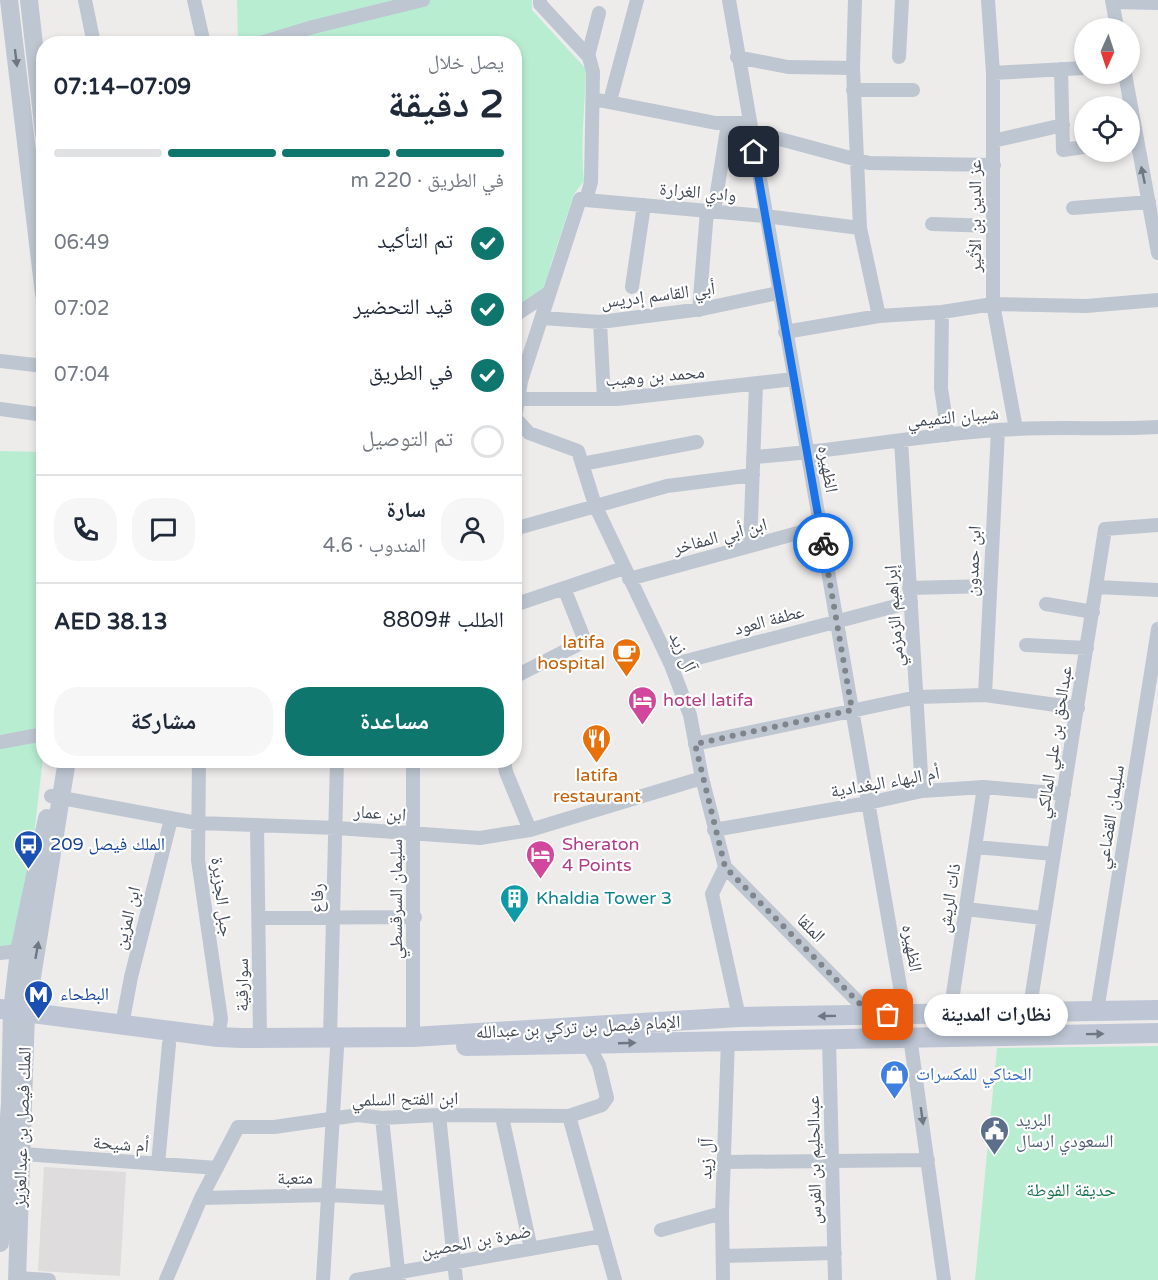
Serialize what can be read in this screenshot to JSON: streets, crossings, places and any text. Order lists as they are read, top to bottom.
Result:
{
  "streets": {
    "main road": ["الإمام فيصل بن تركي بن عبدالله"],
    "street": [
      "وادي الغرارة",
      "عز الدين بن الأثير",
      "أبي القاسم إدريس",
      "محمد بن وهيب",
      "شيبان التميمي",
      "الظهيره",
      "ابن أبي المفاخر",
      "ابن حمدون",
      "إبراهيم الزمزمي",
      "عطفة العود",
      "آل زيد",
      "عبدالحق بن علي المالكي",
      "أم البهاء البغدادية",
      "ابن عمار",
      "سليمان القضاعي",
      "جبل الجزيرة",
      "رفاع",
      "ذات الريش",
      "سليمان السرقسطي",
      "ابن المزين",
      "الملقا",
      "سوارقية",
      "ابن الفتح السلمي",
      "الملك فيصل بن عبدالعزيز",
      "أم شيحة",
      "عبدالحليم بن الفرس",
      "متعبة",
      "ضمرة بن الحصين"
    ]
  },
  "crossings": [
    ["وادي الغرارة", "الظهيره"],
    ["عز الدين بن الأثير", "شيبان التميمي"],
    ["أبي القاسم إدريس", "الظهيره"],
    ["محمد بن وهيب", "الظهيره"],
    ["شيبان التميمي", "الظهيره"],
    ["شيبان التميمي", "ابن حمدون"],
    ["شيبان التميمي", "إبراهيم الزمزمي"],
    ["الظهيره", "ابن أبي المفاخر"],
    ["الظهيره", "عطفة العود"],
    ["الظهيره", "أم البهاء البغدادية"],
    ["الظهيره", "الإمام فيصل بن تركي بن عبدالله"],
    ["ابن أبي المفاخر", "آل زيد"],
    ["ابن حمدون", "عطفة العود"],
    ["إبراهيم الزمزمي", "عطفة العود"],
    ["إبراهيم الزمزمي", "أم البهاء البغدادية"],
    ["عطفة العود", "آل زيد"],
    ["آل زيد", "أم البهاء البغدادية"],
    ["آل زيد", "ابن عمار"],
    ["آل زيد", "الملقا"],
    ["آل زيد", "الإمام فيصل بن تركي بن عبدالله"],
    ["عبدالحق بن علي المالكي", "أم البهاء البغدادية"],
    ["عبدالحق بن علي المالكي", "الإمام فيصل بن تركي بن عبدالله"],
    ["أم البهاء البغدادية", "ذات الريش"],
    ["ابن عمار", "جبل الجزيرة"],
    ["ابن عمار", "رفاع"],
    ["ابن عمار", "سليمان السرقسطي"],
    ["ابن عمار", "ابن المزين"],
    ["ابن عمار", "سوارقية"],
    ["ابن عمار", "الملك فيصل بن عبدالعزيز"],
    ["سليمان القضاعي", "الإمام فيصل بن تركي بن عبدالله"],
    ["جبل الجزيرة", "الإمام فيصل بن تركي بن عبدالله"],
    ["رفاع", "الإمام فيصل بن تركي بن عبدالله"],
    ["رفاع", "ابن الفتح السلمي"],
    ["رفاع", "متعبة"],
    ["ذات الريش", "الإمام فيصل بن تركي بن عبدالله"],
    ["سليمان السرقسطي", "الإمام فيصل بن تركي بن عبدالله"],
    ["ابن المزين", "الإمام فيصل بن تركي بن عبدالله"],
    ["الملقا", "الإمام فيصل بن تركي بن عبدالله"],
    ["سوارقية", "الإمام فيصل بن تركي بن عبدالله"],
    ["الإمام فيصل بن تركي بن عبدالله", "ابن الفتح السلمي"],
    ["الإمام فيصل بن تركي بن عبدالله", "الملك فيصل بن عبدالعزيز"],
    ["الإمام فيصل بن تركي بن عبدالله", "عبدالحليم بن الفرس"],
    ["ابن الفتح السلمي", "أم شيحة"],
    ["ابن الفتح السلمي", "متعبة"],
    ["الملك فيصل بن عبدالعزيز", "أم شيحة"]
  ],
  "parks": ["حديقة الفوطة"],
  "places": {
    "cafe": ["latifa hospital"],
    "hotel": ["hotel latifa", "Sheraton 4 Points"],
    "restaurant": ["latifa restaurant"],
    "bus stop": ["الملك فيصل 209"],
    "building": ["Khaldia Tower 3"],
    "other": ["نظارات المدينة"],
    "metro station": ["البطحاء"],
    "shop": ["الحناكي للمكسرات"],
    "public building": ["البريد السعودي ارسال"]
  },
  "north": "bottom",
  "page": {
    "heading": ["2 دقيقة", "يصل خلال", "07:09–07:14"],
    "panel": [
      "سارة",
      "المندوب · 4.6",
      "الطلب #8809",
      "AED 38.13"
    ],
    "bar": "في الطريق · 220 m",
    "list": [
      ["تم التأكيد", "06:49"],
      ["قيد التحضير", "07:02"],
      ["في الطريق", "07:04"],
      "تم التوصيل"
    ],
    "buttons": ["مساعدة", "مشاركة"],
    "bubble": "نظارات المدينة"
  }
}
